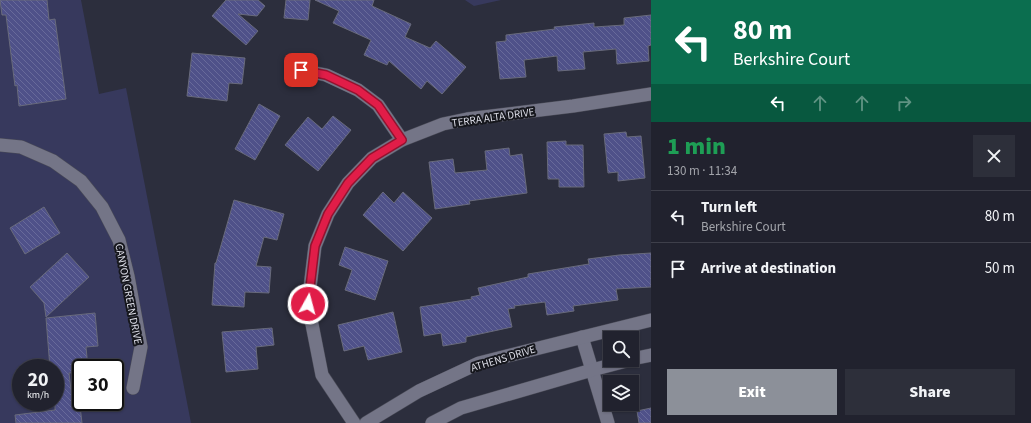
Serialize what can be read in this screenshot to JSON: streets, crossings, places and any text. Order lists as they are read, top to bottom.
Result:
{
  "streets": {
    "street": ["TERRA ALTA DRIVE", "CANYON GREEN DRIVE", "ATHENS DRIVE"]
  },
  "page": {
    "turn": ["80 m", "Berkshire Court"],
    "heading": ["1 min", "130 m · 11:34"],
    "list": [
      {
        "name": "Turn left",
        "note": "Berkshire Court",
        "value": "80 m"
      },
      {
        "name": "Arrive at destination",
        "value": "50 m"
      }
    ],
    "speed": "20 km/h",
    "limit": "30",
    "buttons": ["Exit", "Share"]
  }
}
